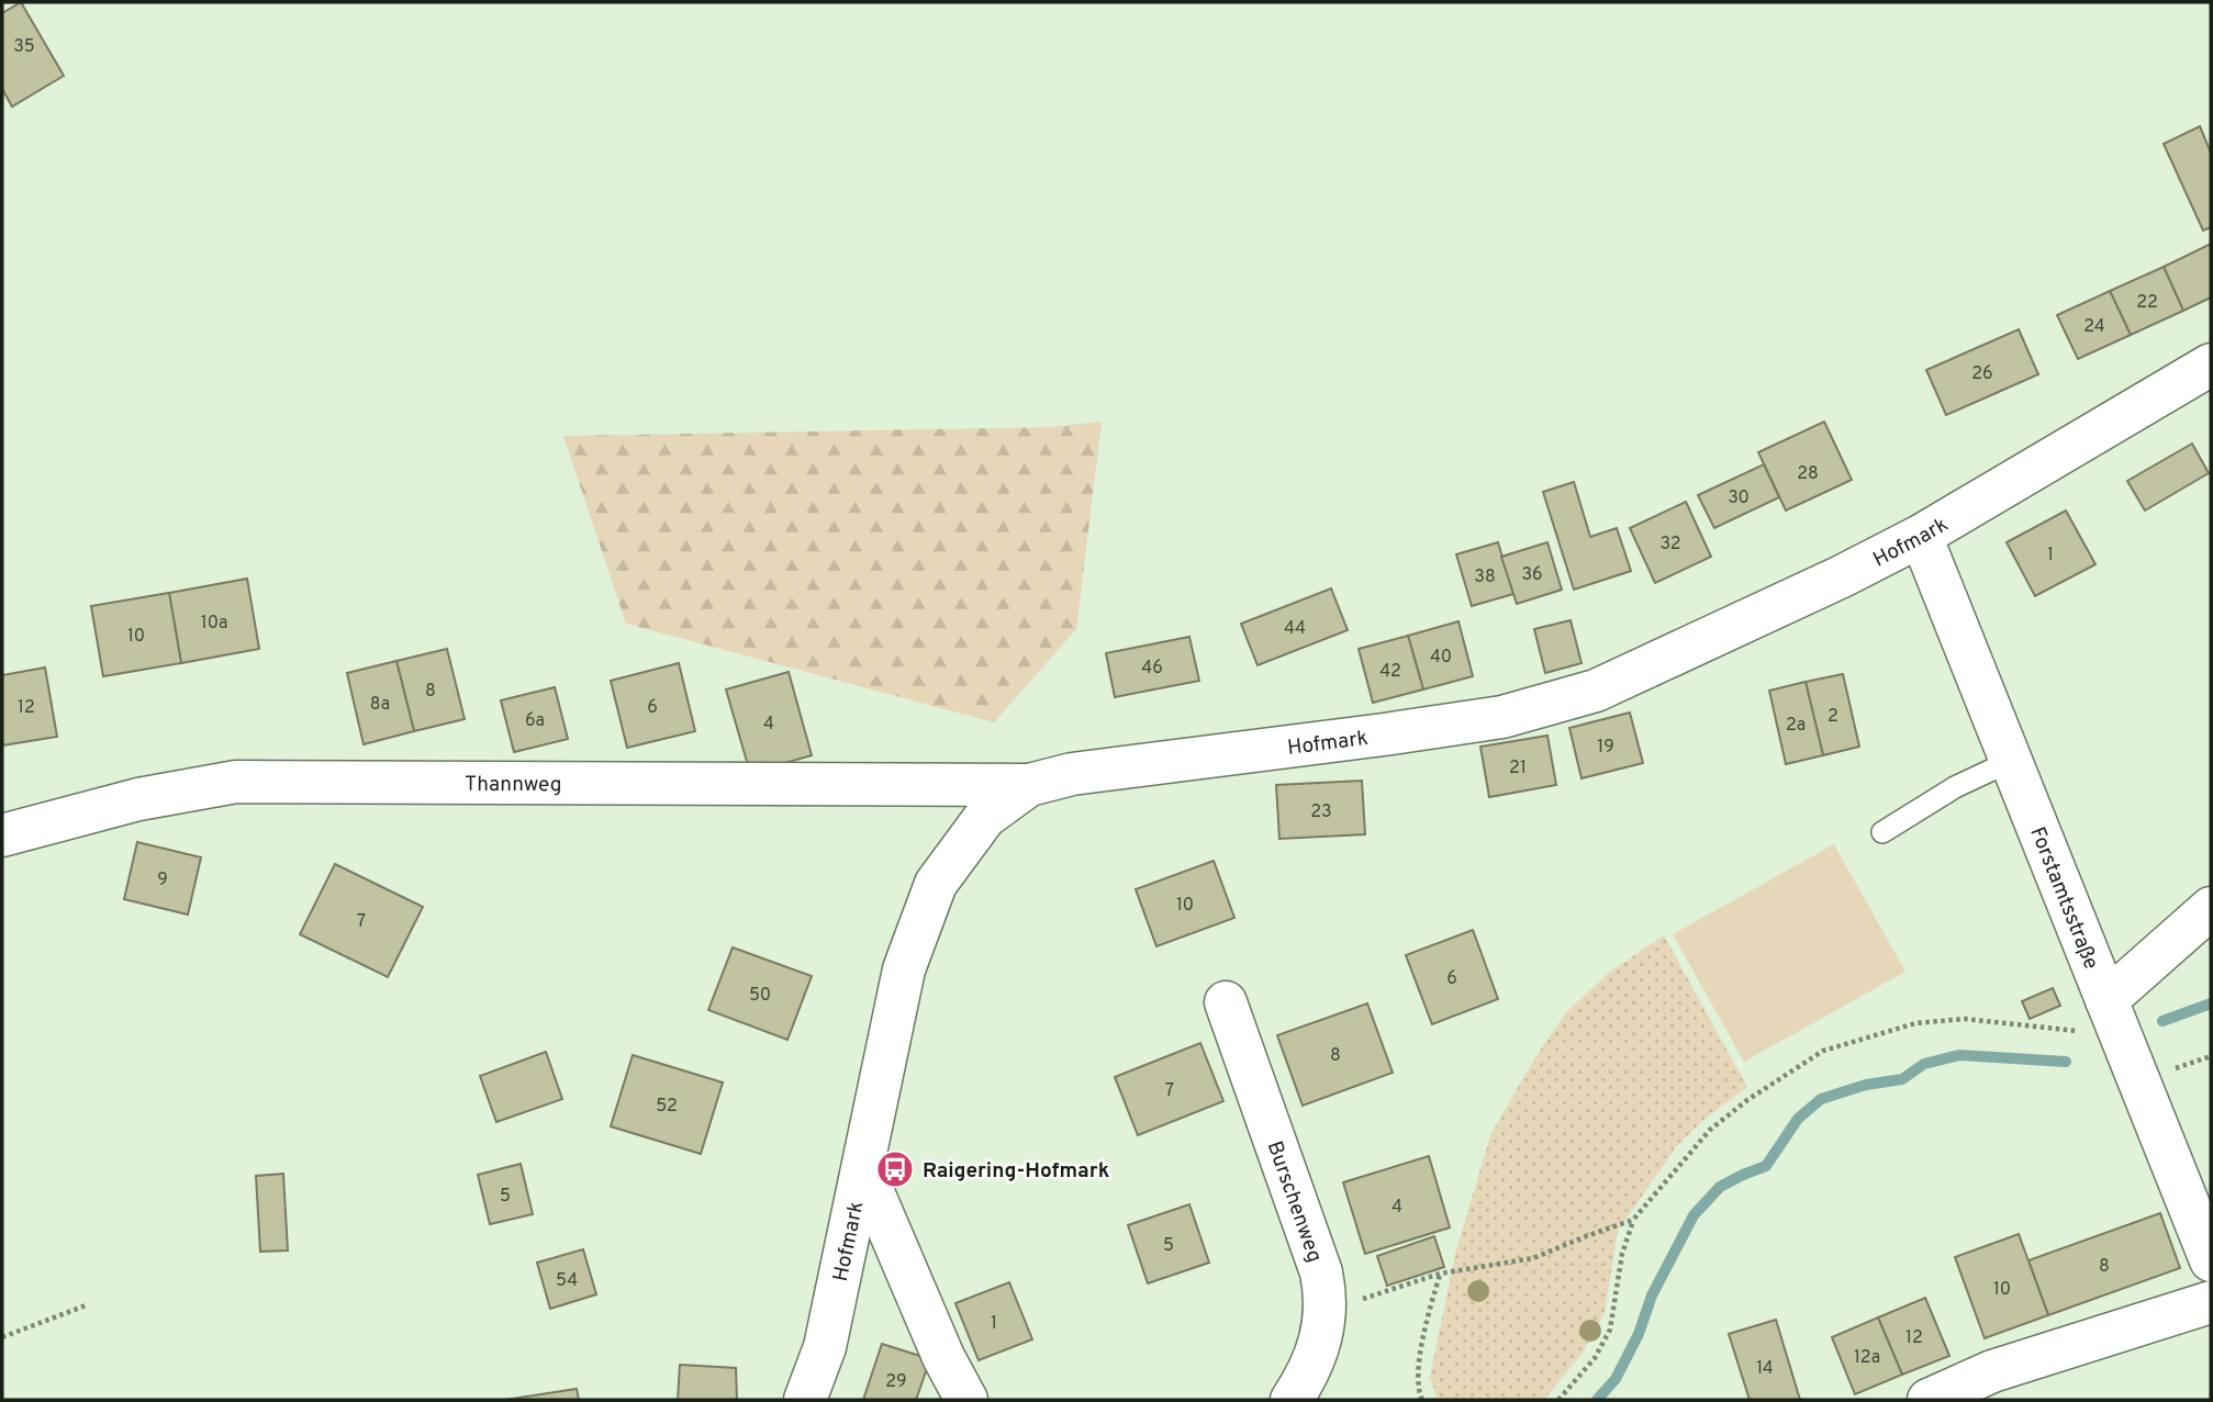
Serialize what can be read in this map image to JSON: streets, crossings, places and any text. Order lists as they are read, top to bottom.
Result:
{
  "streets": {
    "street": [
      "Hofmark",
      "Thannweg",
      "Forstamtsstraße",
      "Burschenweg"
    ]
  },
  "crossings": [
    ["Hofmark", "Thannweg"],
    ["Hofmark", "Forstamtsstraße"]
  ],
  "places": {
    "bus stop": ["Raigering-Hofmark"]
  },
  "house_numbers": [
    "35",
    "22",
    "24",
    "26",
    "28",
    "30",
    "32",
    "1",
    "36",
    "38",
    "10a",
    "44",
    "10",
    "40",
    "46",
    "42",
    "8",
    "8a",
    "12",
    "6",
    "2",
    "6a",
    "4",
    "2a",
    "19",
    "21",
    "23",
    "9",
    "10",
    "7",
    "6",
    "50",
    "8",
    "7",
    "52",
    "5",
    "4",
    "5",
    "8",
    "54",
    "10",
    "1",
    "12",
    "12a",
    "14",
    "29"
  ]
}
